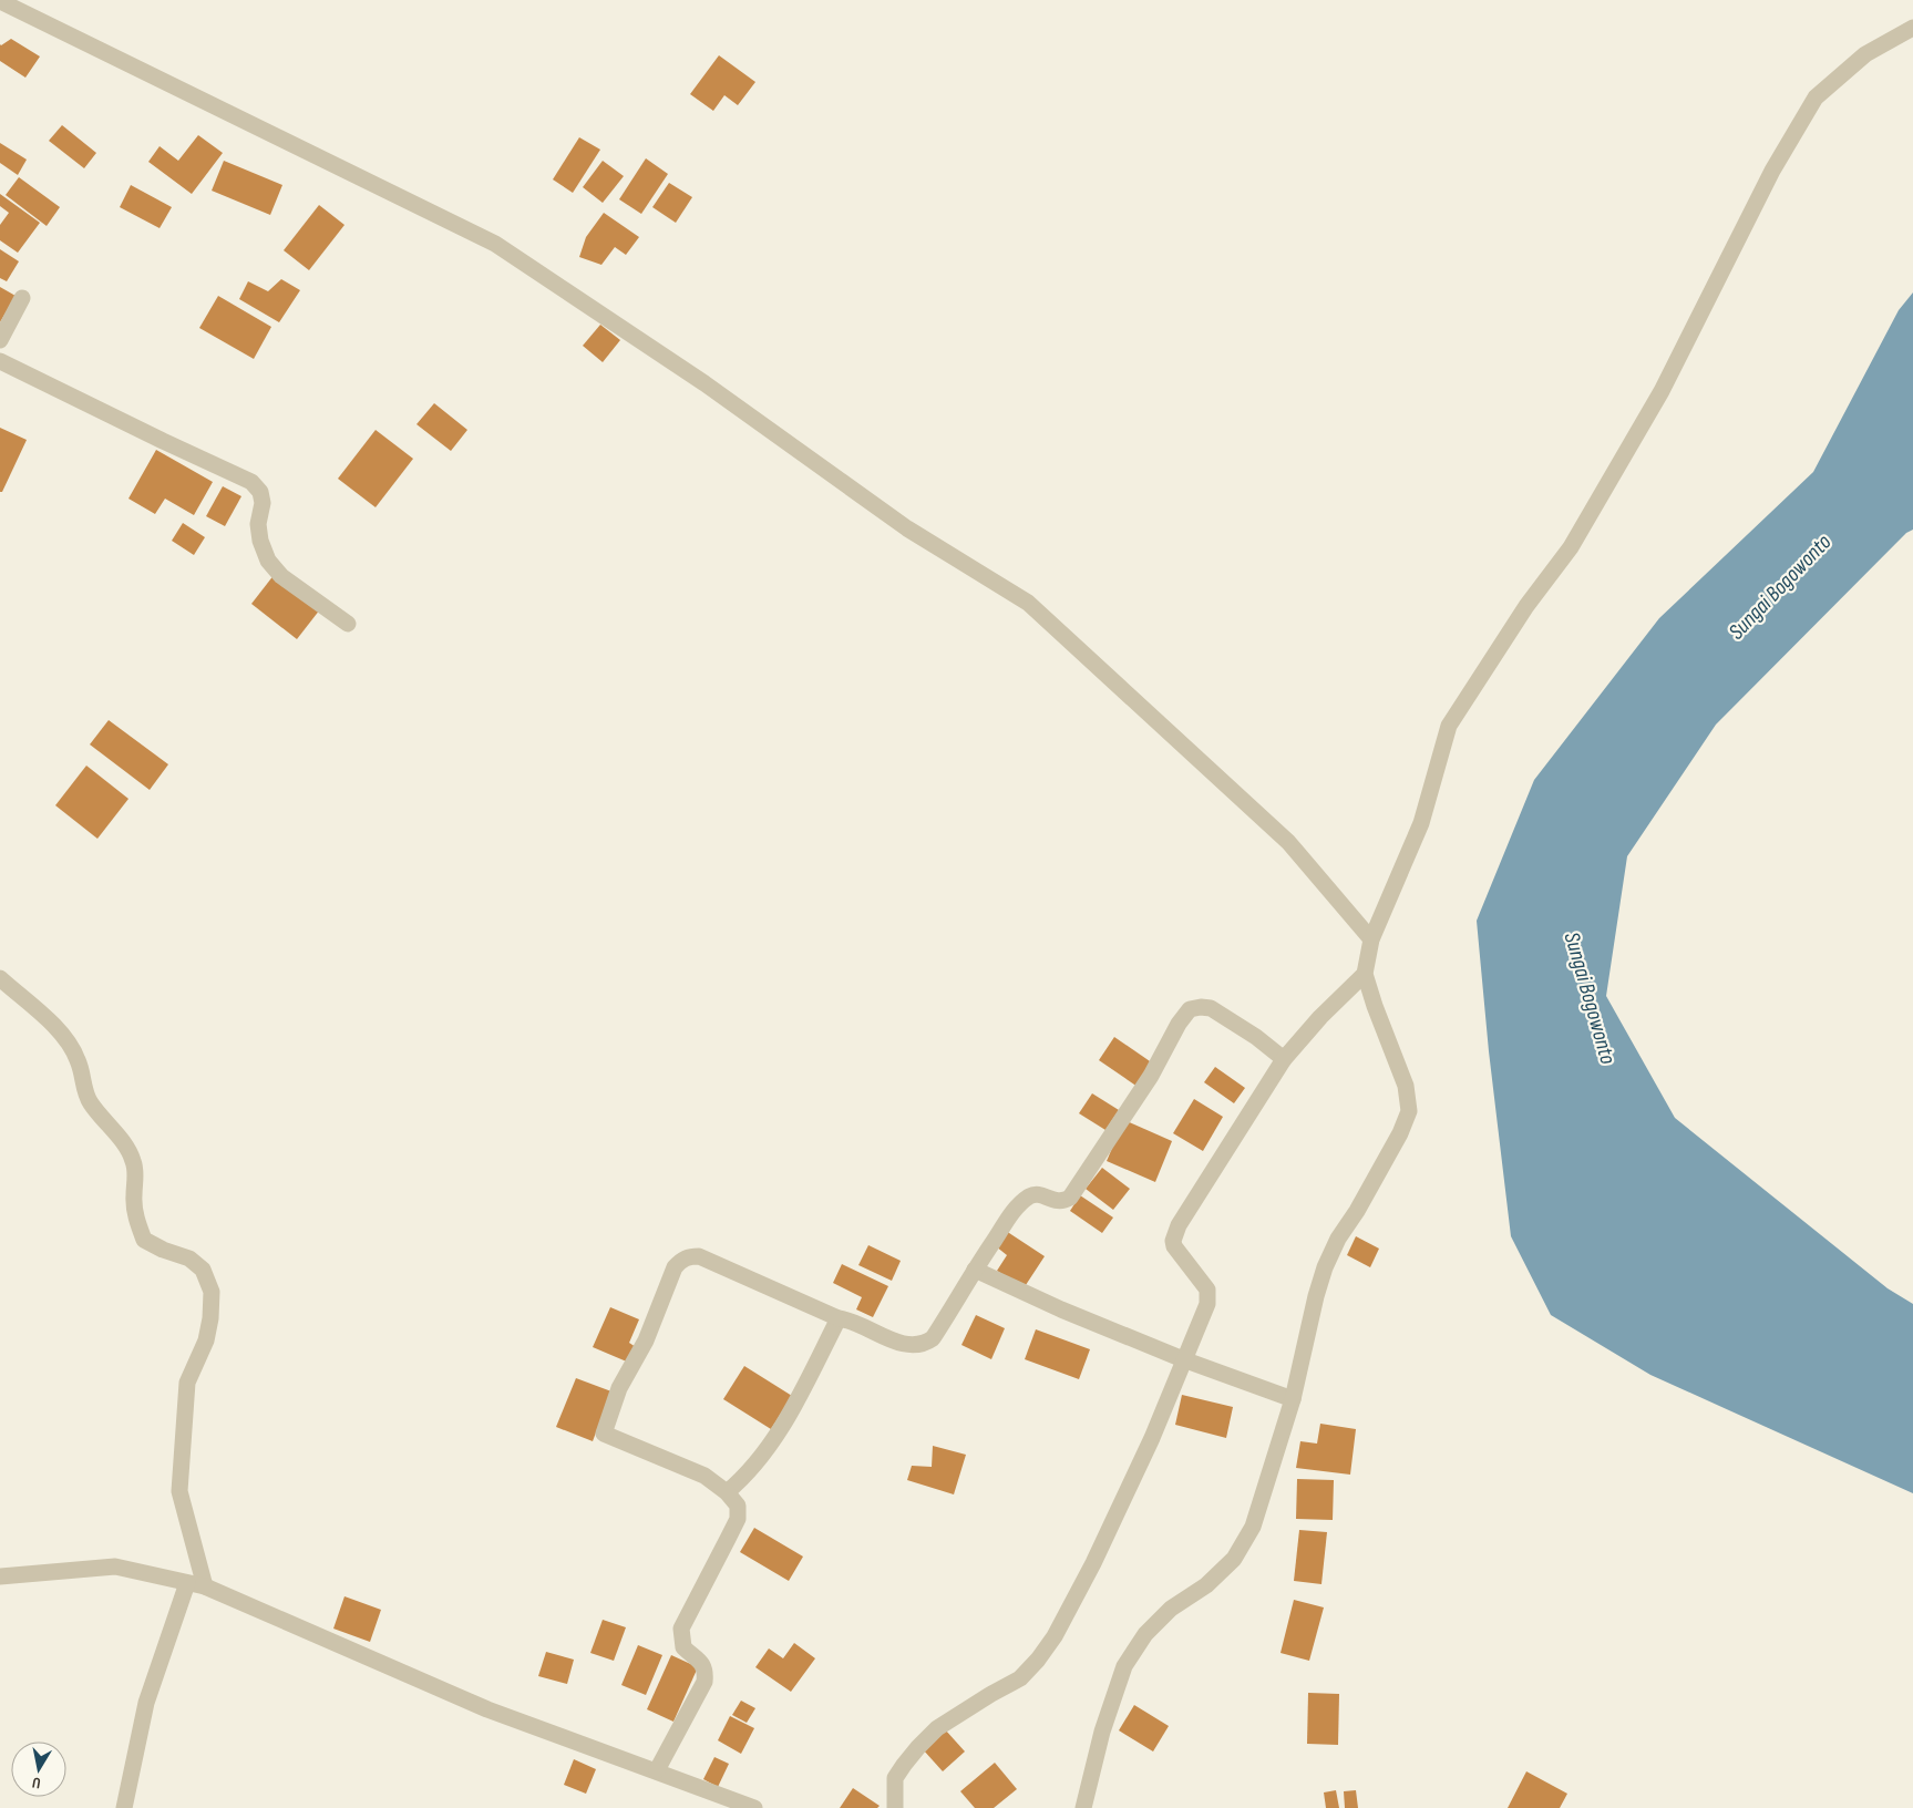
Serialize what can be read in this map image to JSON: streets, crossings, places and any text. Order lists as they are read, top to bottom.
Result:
{
  "water": ["Sungai Bogowonto"],
  "north": "bottom"
}
